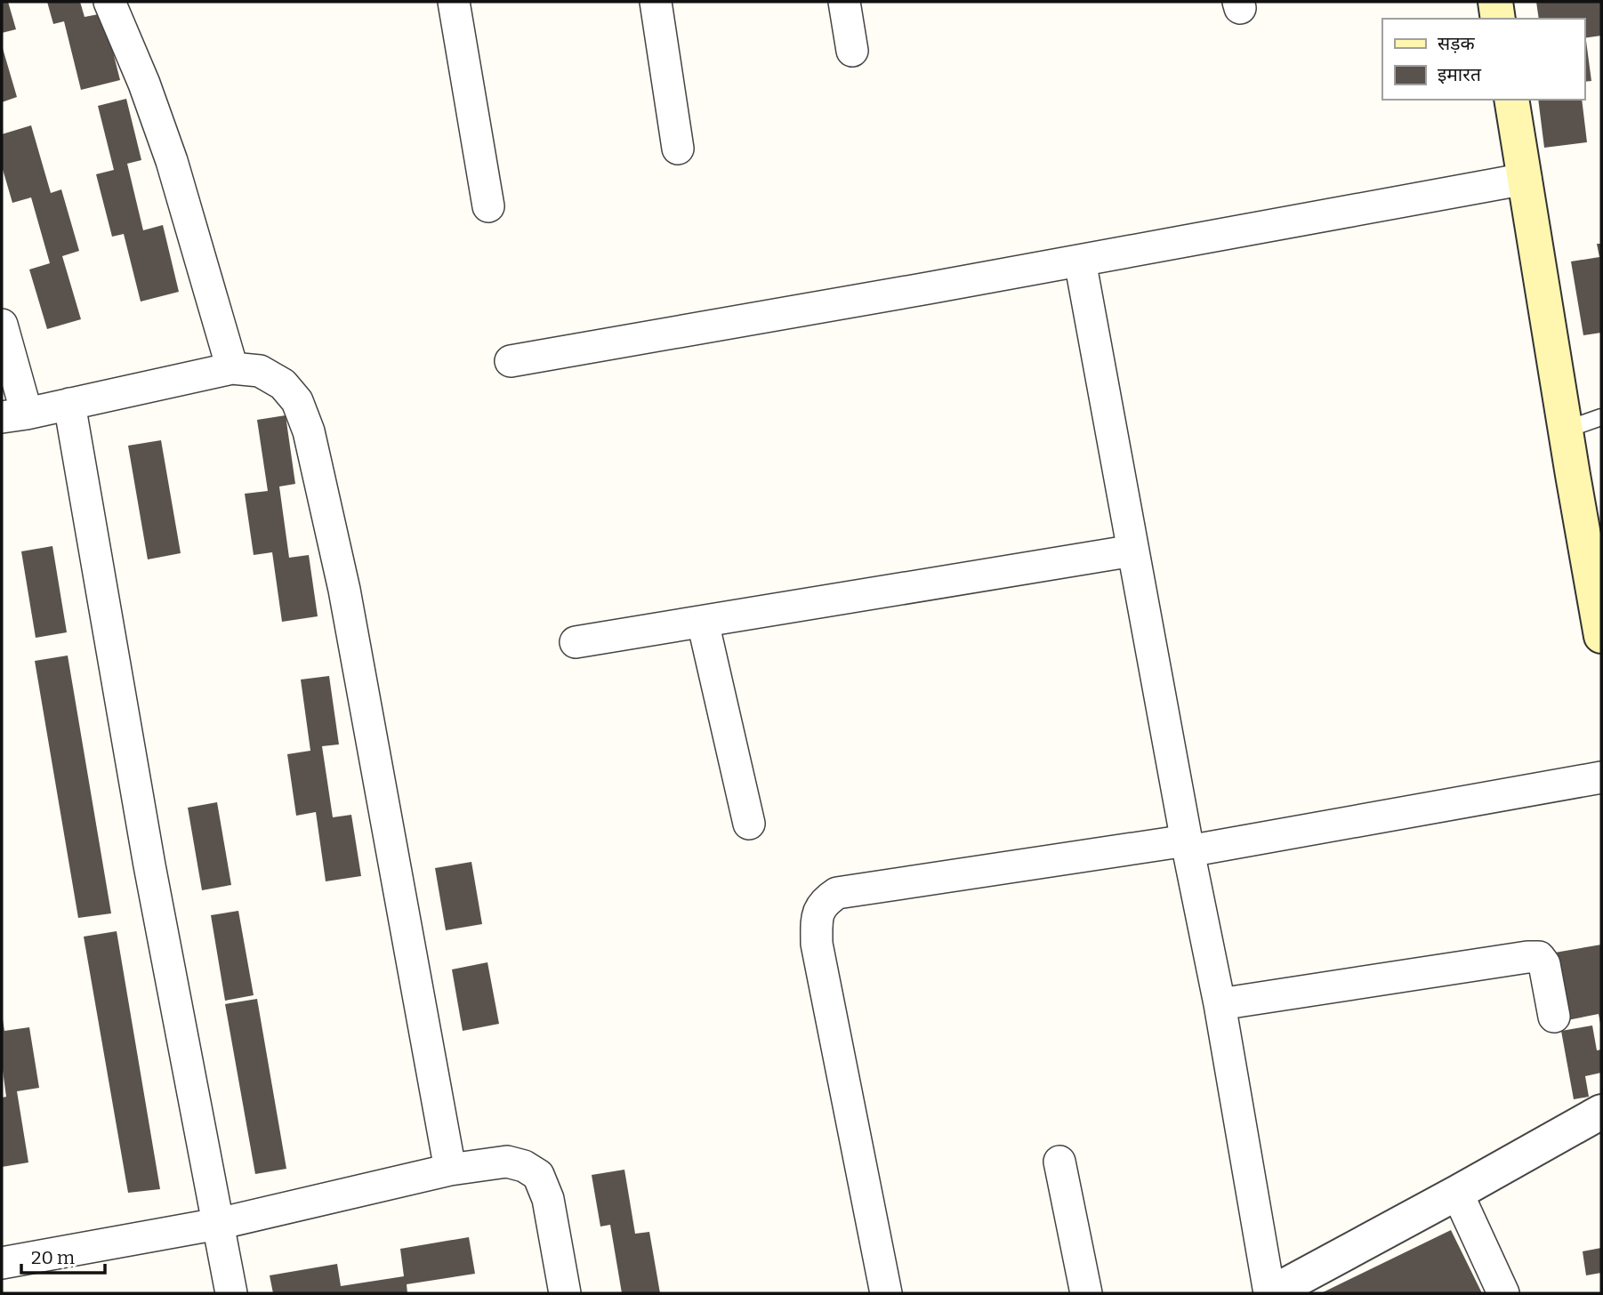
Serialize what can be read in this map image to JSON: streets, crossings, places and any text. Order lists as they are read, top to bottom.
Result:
{
  "legend": ["सड़क", "इमारत"],
  "scale_bar": "20 m"
}
